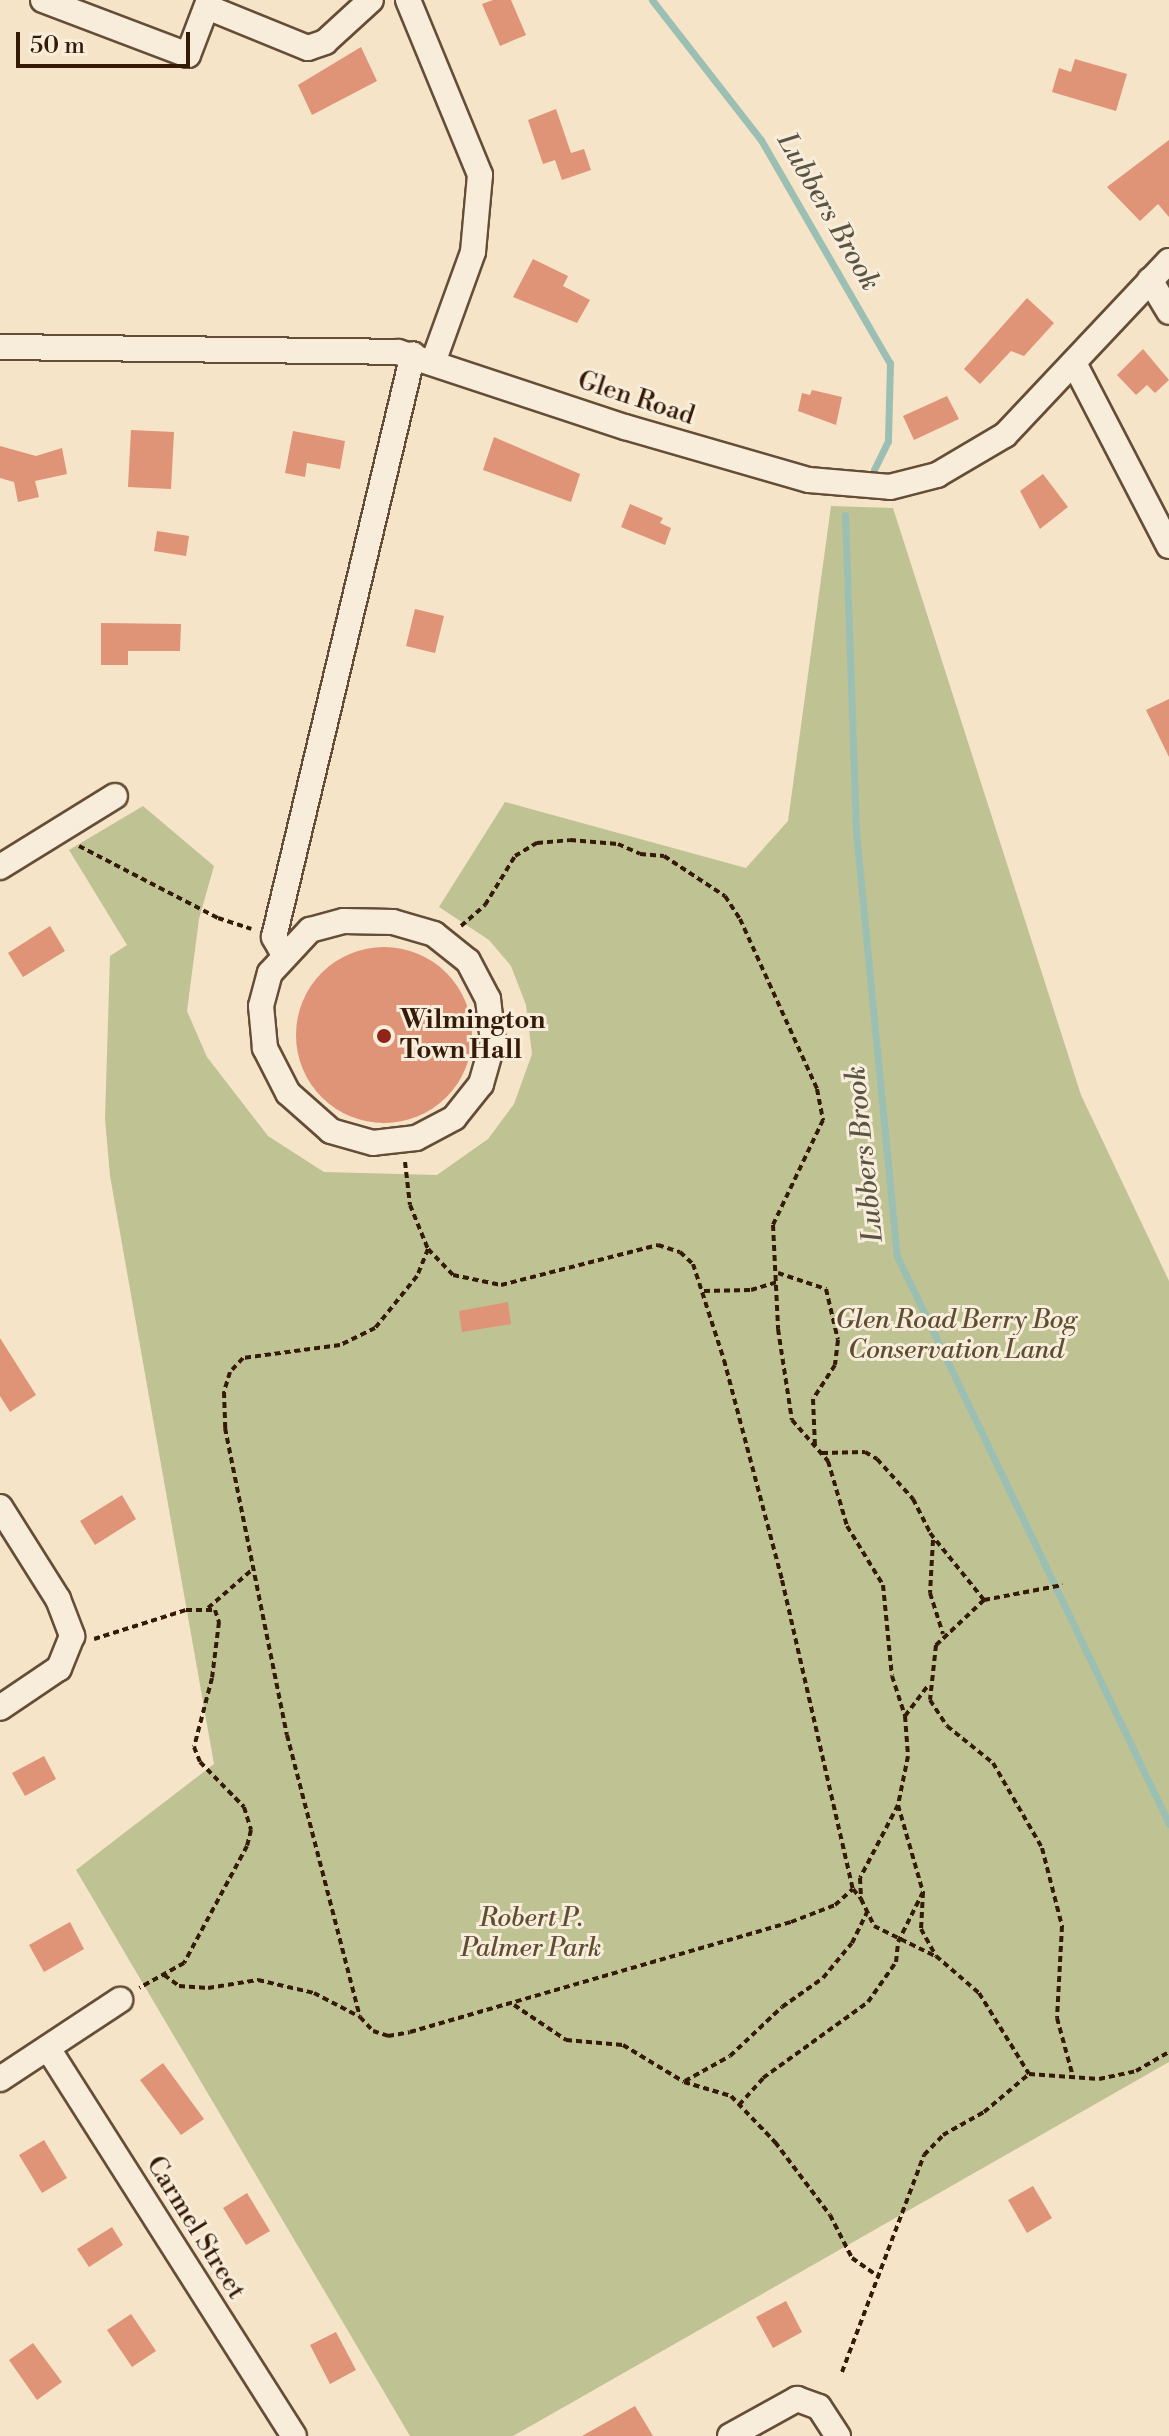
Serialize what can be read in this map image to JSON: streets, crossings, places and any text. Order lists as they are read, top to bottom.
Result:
{
  "streets": {
    "street": ["Glen Road", "Carmel Street"]
  },
  "water": ["Lubbers Brook"],
  "parks": ["Glen Road Berry Bog Conservation Land", "Robert P. Palmer Park"],
  "places": ["Wilmington Town Hall"],
  "scale_bar": "50 m"
}
